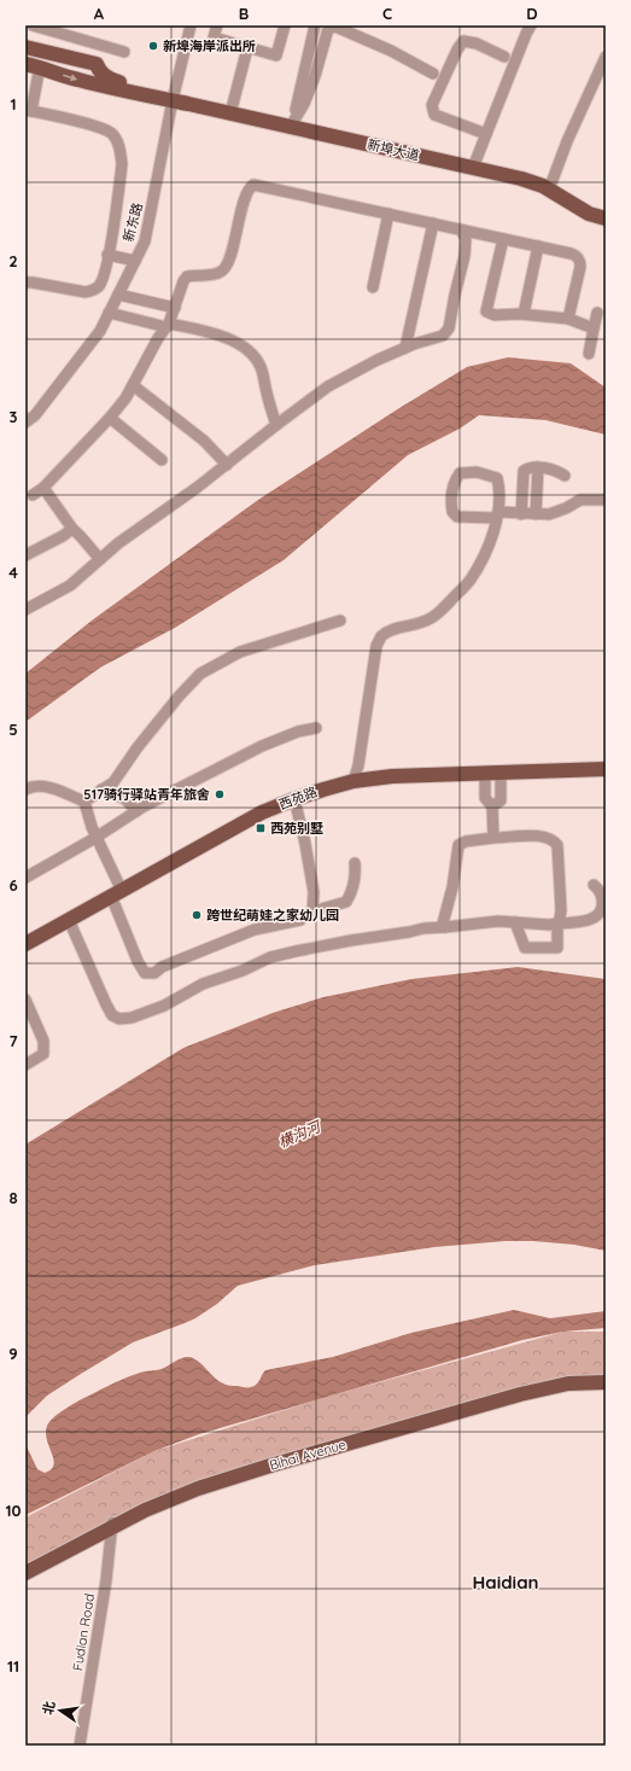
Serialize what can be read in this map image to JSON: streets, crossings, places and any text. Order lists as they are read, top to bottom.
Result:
{
  "streets": {
    "main road": ["新埠大道", "西苑路", "Bihai Avenue"],
    "street": ["新东路", "Fudian Road"]
  },
  "crossings": [
    ["新埠大道", "新东路"],
    ["Bihai Avenue", "Fudian Road"]
  ],
  "districts": ["Haidian"],
  "water": ["横沟河"],
  "places": {
    "other": ["新埠海岸派出所", "517骑行驿站青年旅舍", "跨世纪萌娃之家幼儿园"],
    "transit": ["西苑别墅"]
  },
  "north": "left",
  "grid": {
    "columns": [
      "A",
      "B",
      "C",
      "D"
    ],
    "rows": [
      "1",
      "2",
      "3",
      "4",
      "5",
      "6",
      "7",
      "8",
      "9",
      "10",
      "11"
    ]
  }
}
